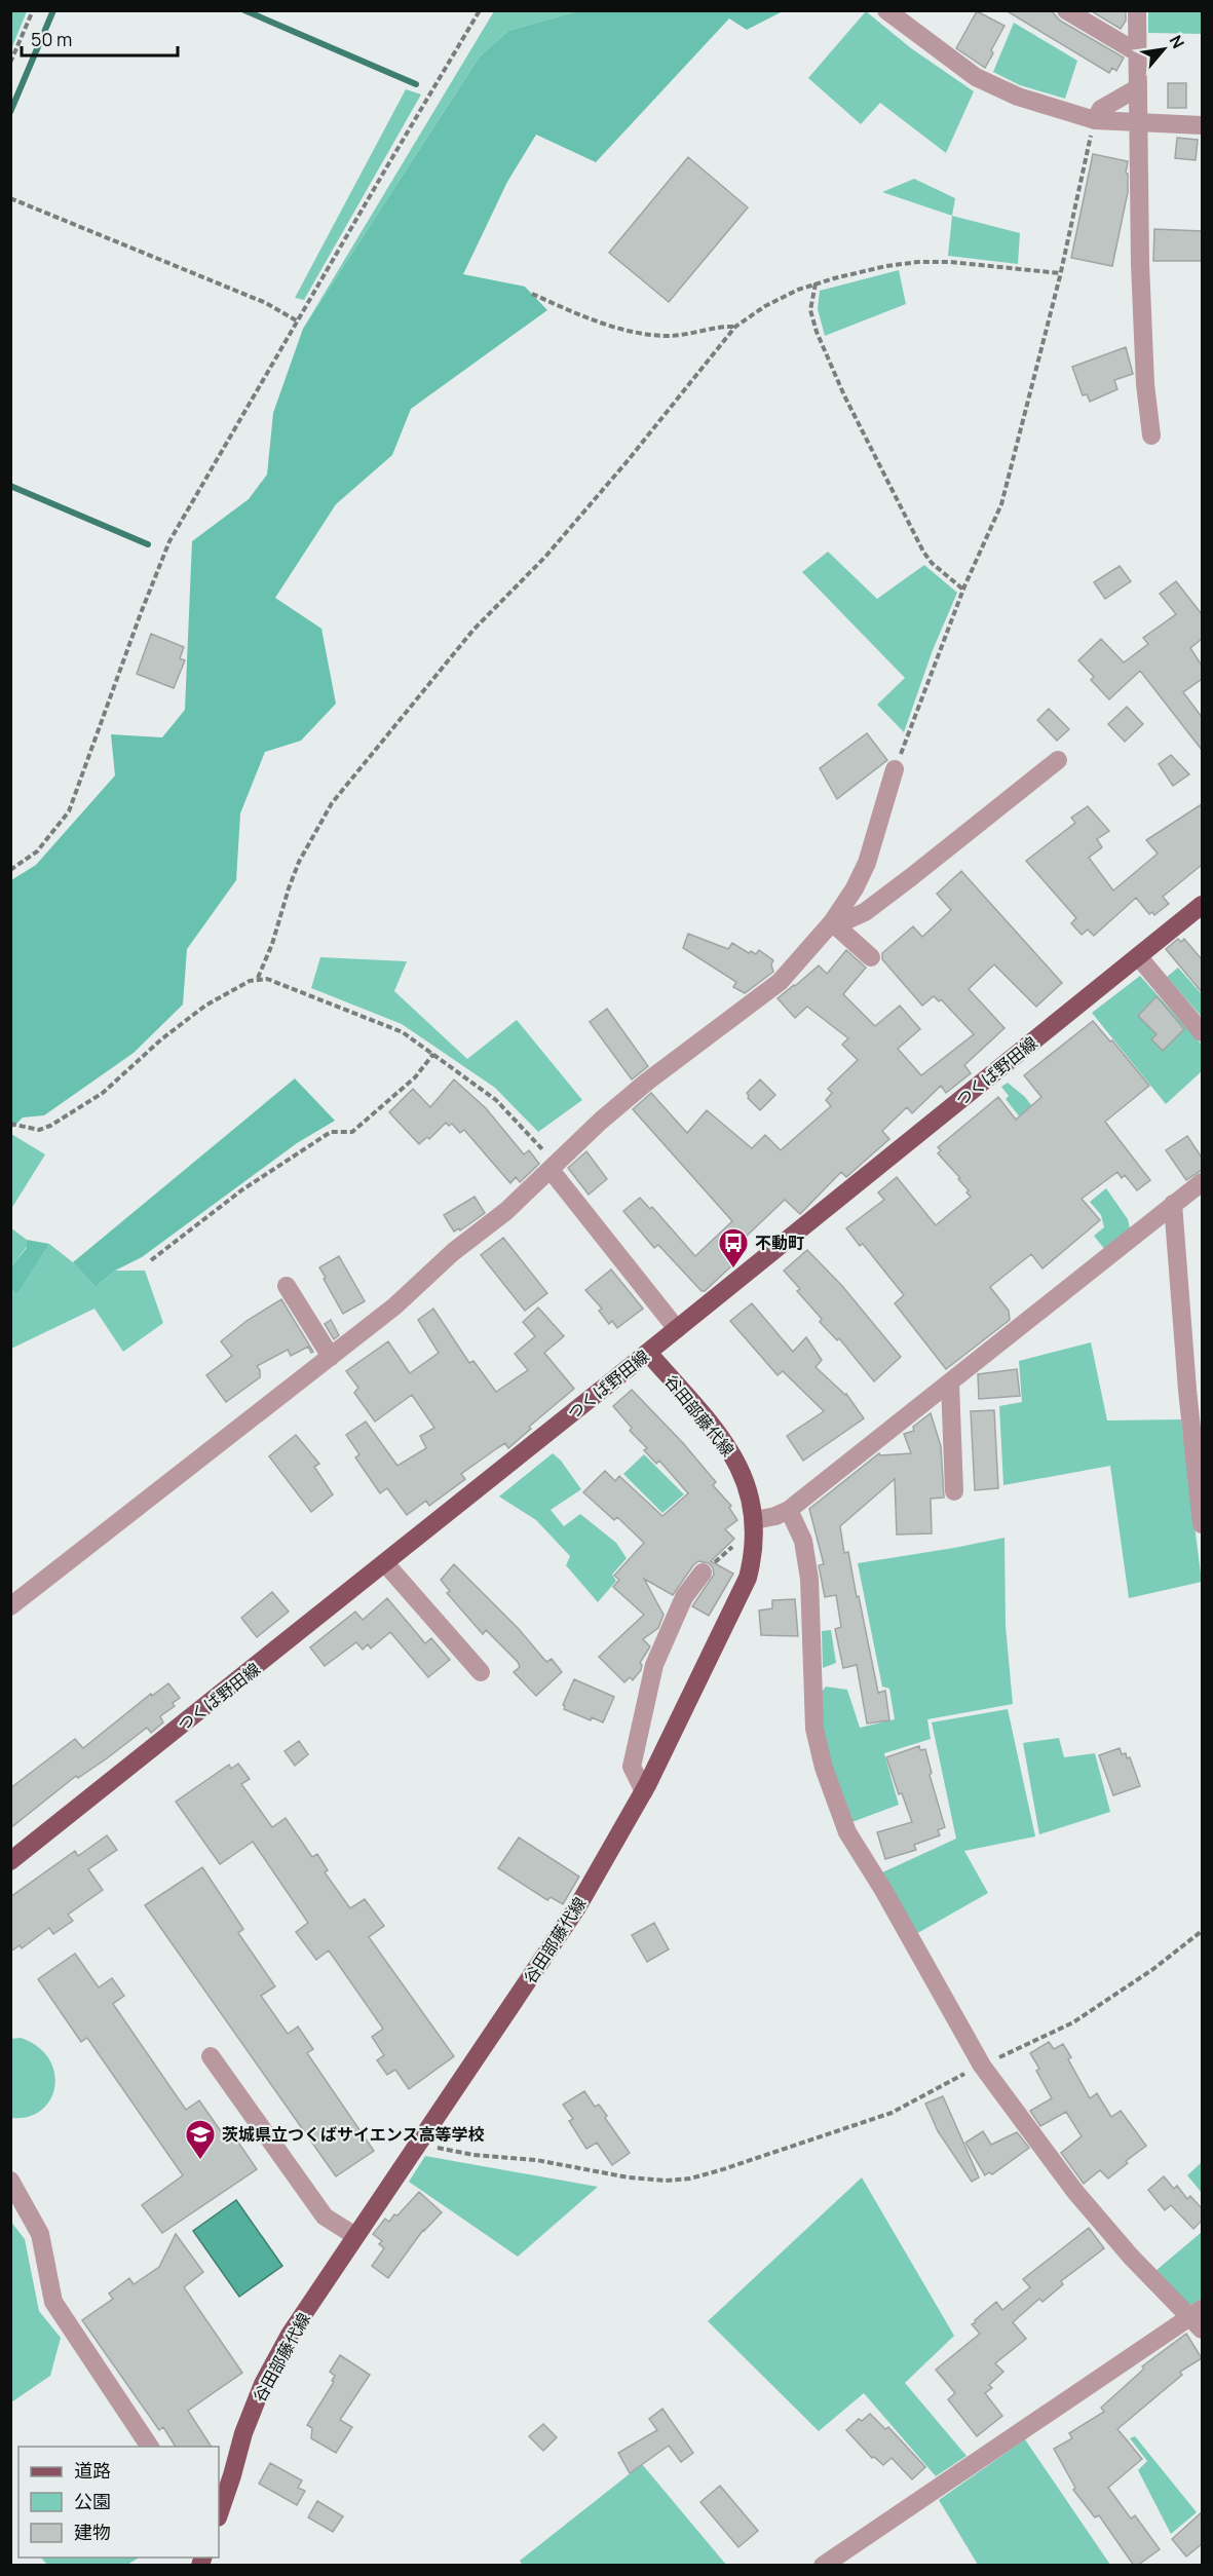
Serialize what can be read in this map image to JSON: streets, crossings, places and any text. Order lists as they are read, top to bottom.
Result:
{
  "streets": {
    "main road": ["つくば野田線", "谷田部藤代線"]
  },
  "crossings": [
    ["つくば野田線", "谷田部藤代線"]
  ],
  "places": {
    "bus stop": ["不動町"],
    "school or university": ["茨城県立つくばサイエンス高等学校"]
  },
  "legend": ["道路", "公園", "建物"],
  "scale_bar": "50 m",
  "north": "top right"
}
